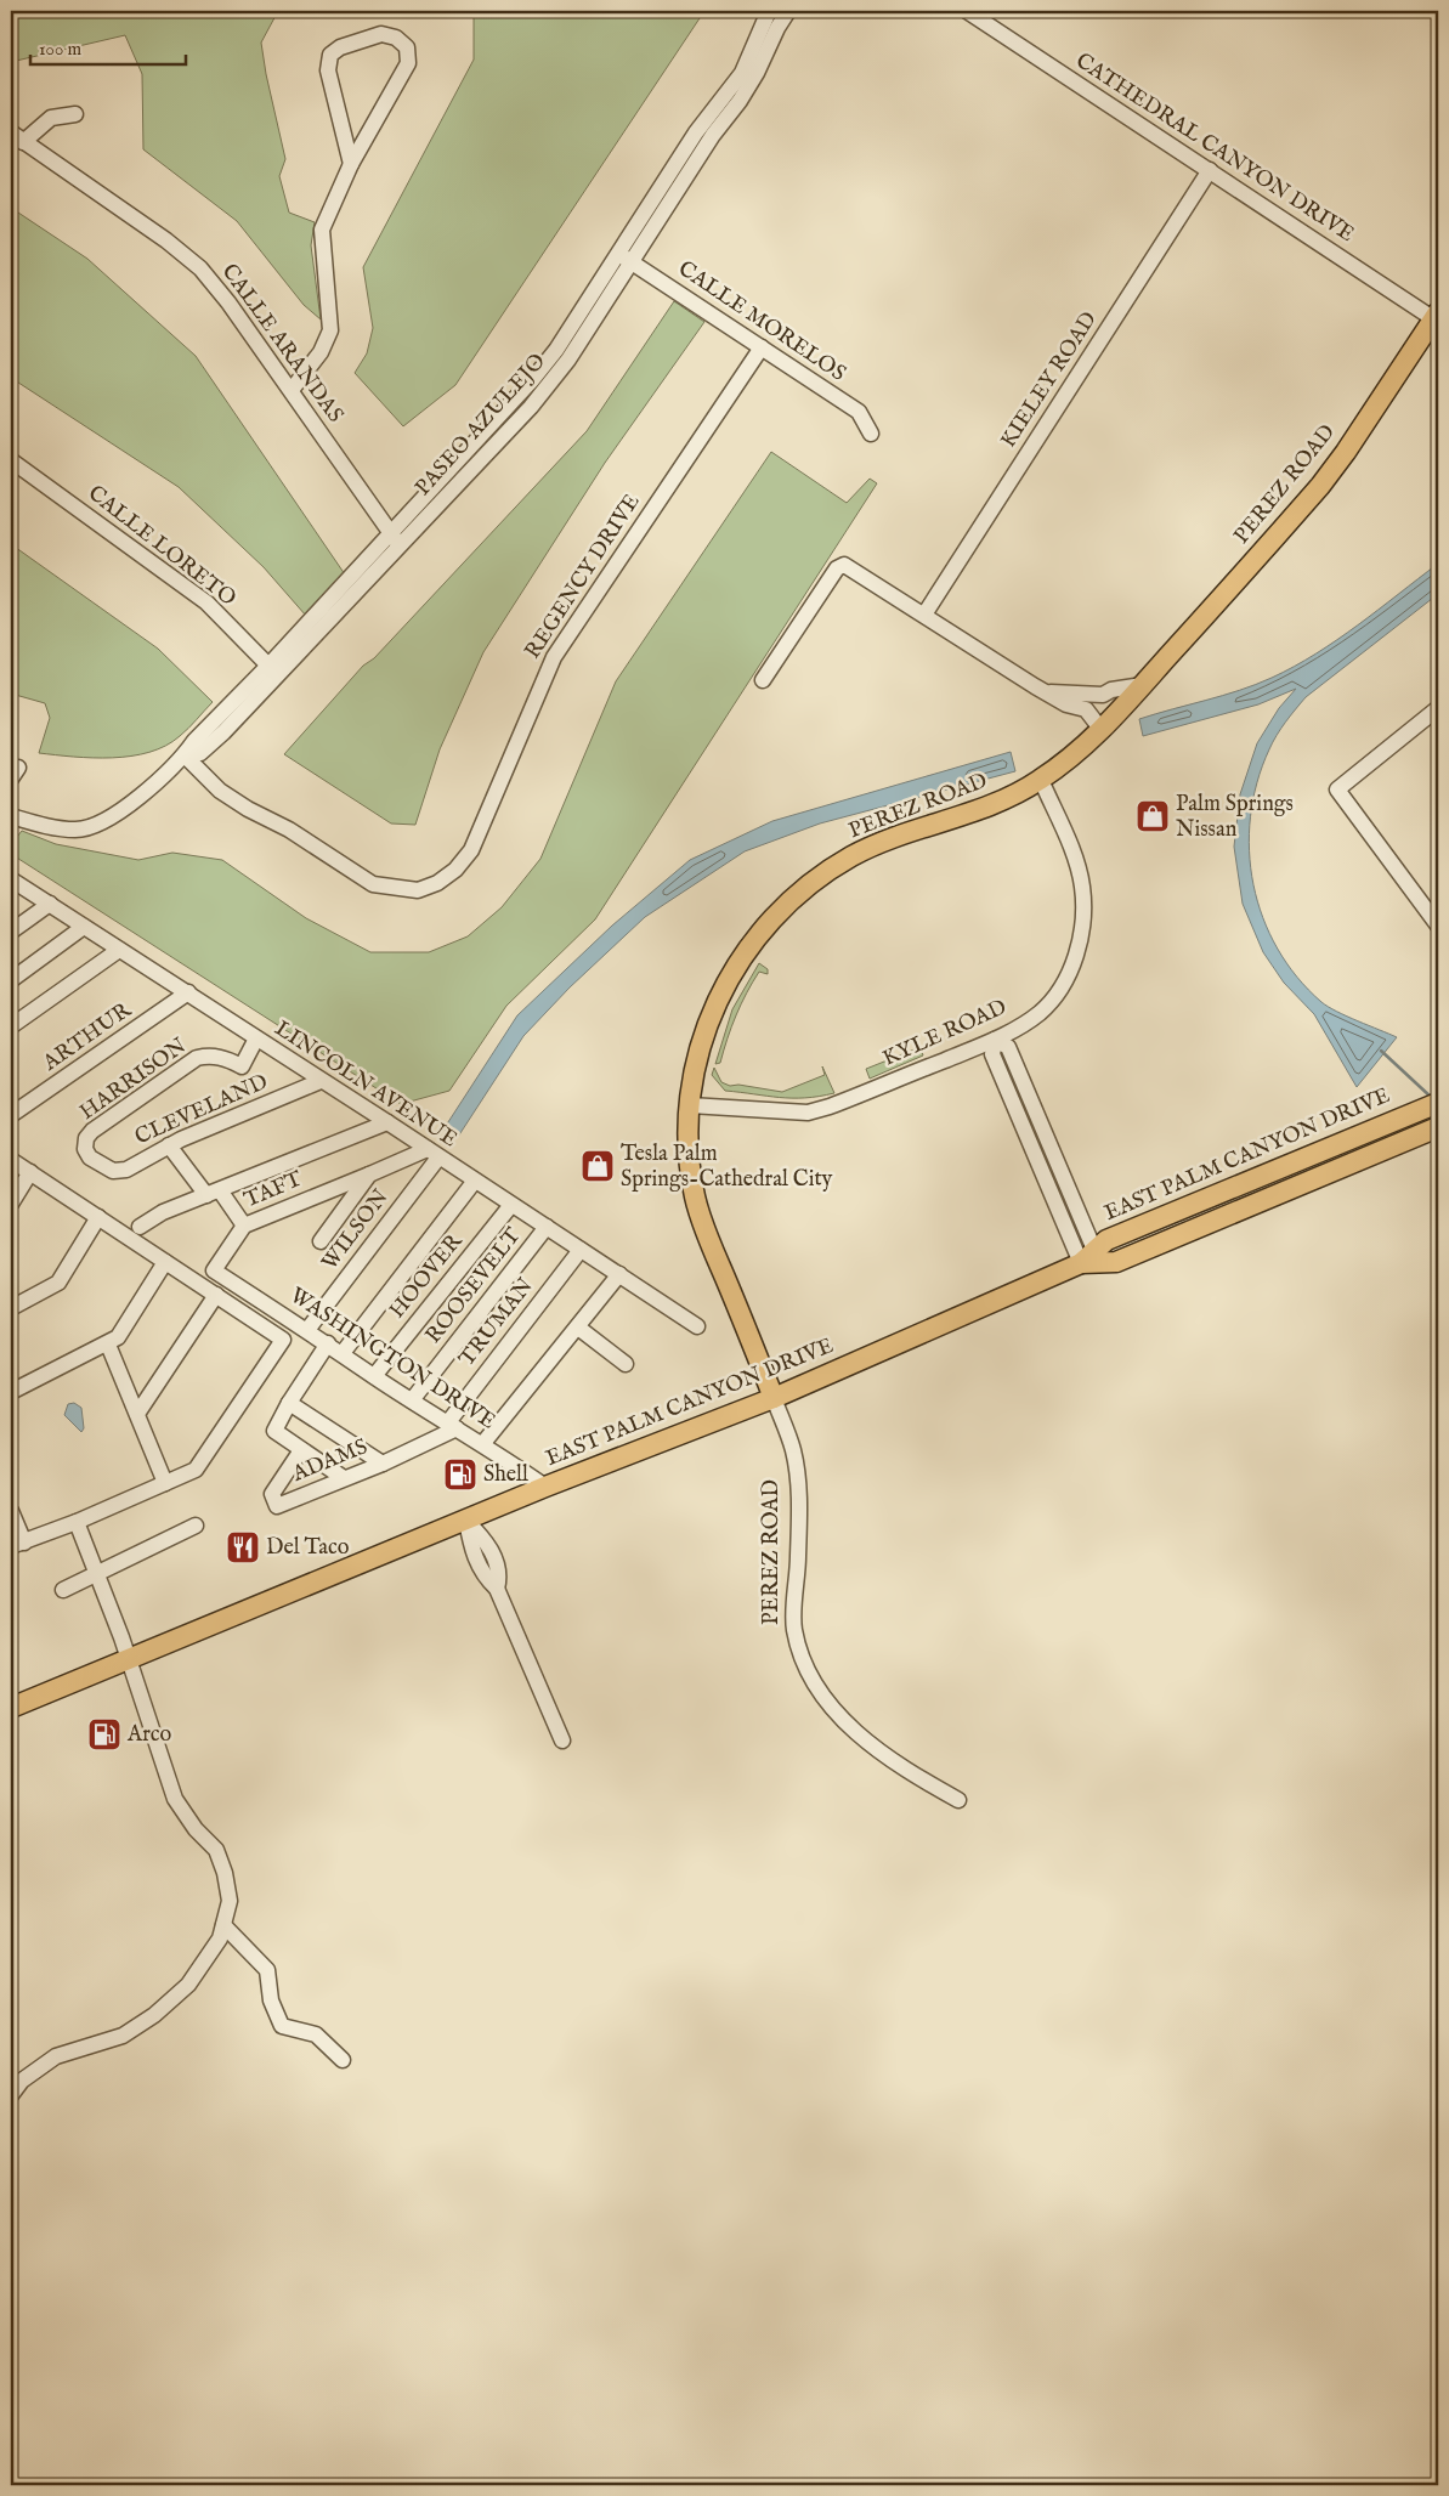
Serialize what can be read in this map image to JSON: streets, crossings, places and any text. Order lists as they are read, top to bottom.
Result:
{
  "streets": {
    "main road": ["PEREZ ROAD", "EAST PALM CANYON DRIVE"],
    "street": [
      "CATHEDRAL CANYON DRIVE",
      "CALLE MORELOS",
      "CALLE ARANDAS",
      "KIELEY ROAD",
      "PASEO AZULEJO",
      "CALLE LORETO",
      "REGENCY DRIVE",
      "KYLE ROAD",
      "ARTHUR",
      "HARRISON",
      "LINCOLN AVENUE",
      "CLEVELAND",
      "TAFT",
      "WILSON",
      "HOOVER",
      "ROOSEVELT",
      "TRUMAN",
      "WASHINGTON DRIVE",
      "ADAMS"
    ]
  },
  "crossings": [
    ["CATHEDRAL CANYON DRIVE", "KIELEY ROAD"],
    ["CATHEDRAL CANYON DRIVE", "PEREZ ROAD"],
    ["CALLE MORELOS", "PASEO AZULEJO"],
    ["CALLE MORELOS", "REGENCY DRIVE"],
    ["CALLE ARANDAS", "PASEO AZULEJO"],
    ["PASEO AZULEJO", "CALLE LORETO"],
    ["PASEO AZULEJO", "REGENCY DRIVE"],
    ["PEREZ ROAD", "KYLE ROAD"],
    ["PEREZ ROAD", "EAST PALM CANYON DRIVE"],
    ["ARTHUR", "LINCOLN AVENUE"],
    ["HARRISON", "LINCOLN AVENUE"],
    ["HARRISON", "CLEVELAND"],
    ["LINCOLN AVENUE", "CLEVELAND"],
    ["LINCOLN AVENUE", "TAFT"],
    ["LINCOLN AVENUE", "WILSON"],
    ["LINCOLN AVENUE", "HOOVER"],
    ["LINCOLN AVENUE", "ROOSEVELT"],
    ["LINCOLN AVENUE", "TRUMAN"],
    ["EAST PALM CANYON DRIVE", "WASHINGTON DRIVE"],
    ["TAFT", "WILSON"],
    ["TAFT", "WASHINGTON DRIVE"],
    ["WILSON", "WASHINGTON DRIVE"],
    ["HOOVER", "WASHINGTON DRIVE"],
    ["ROOSEVELT", "WASHINGTON DRIVE"],
    ["TRUMAN", "WASHINGTON DRIVE"],
    ["TRUMAN", "ADAMS"],
    ["WASHINGTON DRIVE", "ADAMS"]
  ],
  "places": {
    "shop": ["Palm Springs Nissan", "Tesla Palm Springs-Cathedral City"],
    "fuel station": ["Shell", "Arco"],
    "restaurant": ["Del Taco"]
  },
  "scale_bar": "100 m"
}
